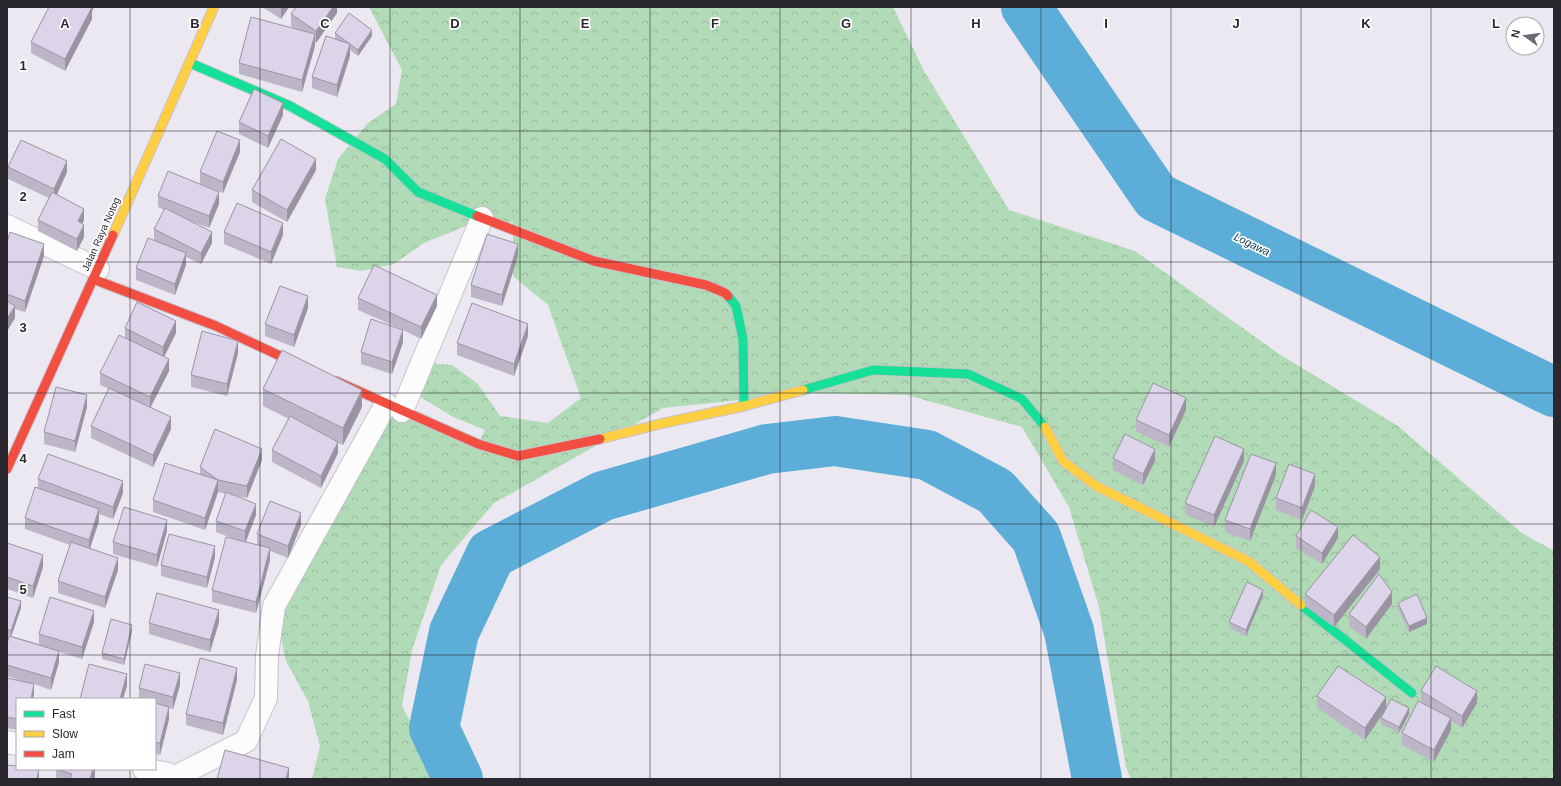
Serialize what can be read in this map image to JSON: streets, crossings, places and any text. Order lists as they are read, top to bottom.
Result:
{
  "streets": {
    "main road": ["Jalan Raya Notog"]
  },
  "water": ["Logawa"],
  "legend": ["Fast", "Slow", "Jam"],
  "north": "left",
  "grid": {
    "columns": [
      "A",
      "B",
      "C",
      "D",
      "E",
      "F",
      "G",
      "H",
      "I",
      "J",
      "K",
      "L"
    ],
    "rows": [
      "1",
      "2",
      "3",
      "4",
      "5"
    ]
  }
}
